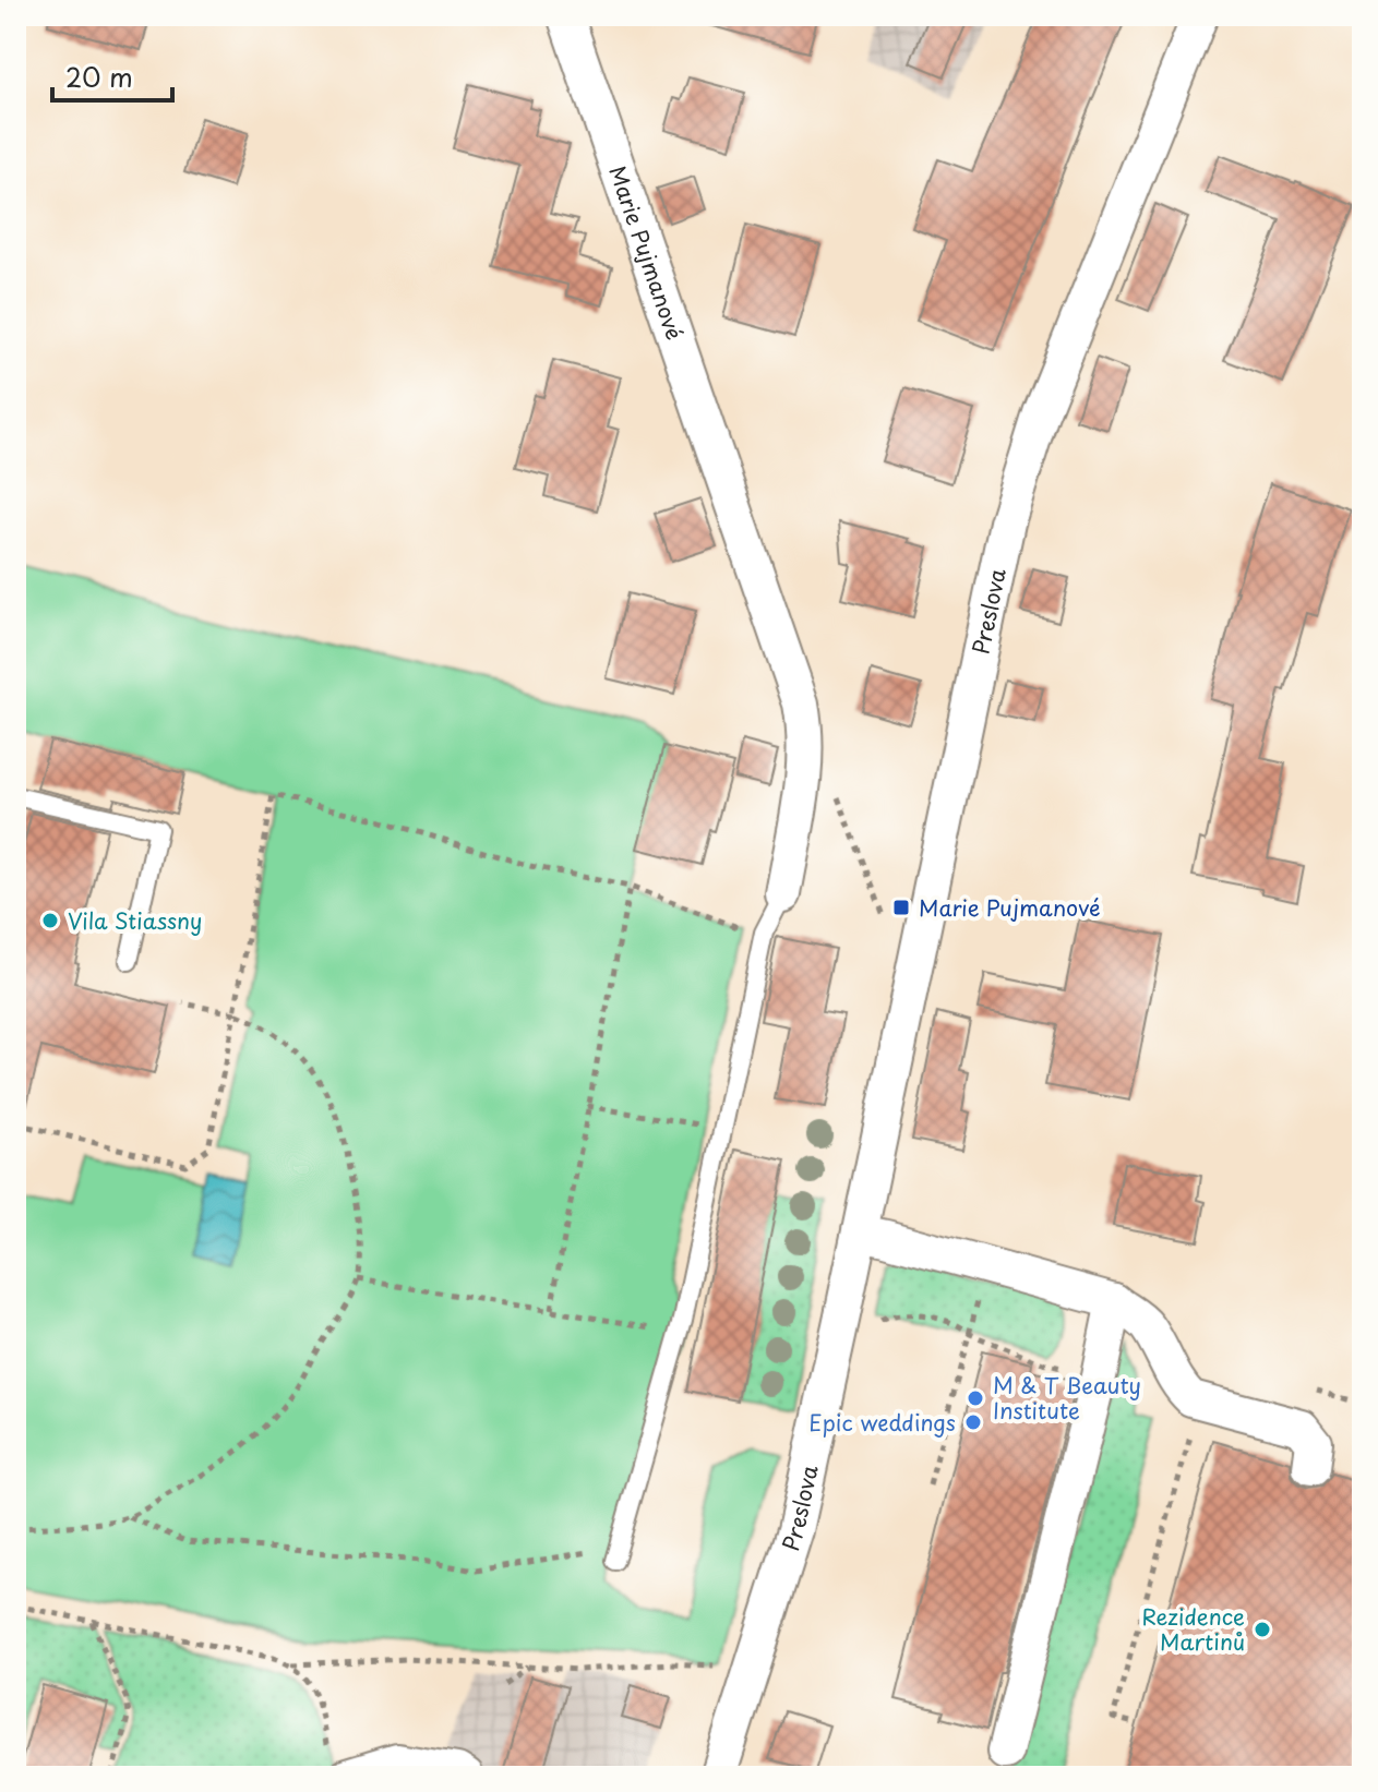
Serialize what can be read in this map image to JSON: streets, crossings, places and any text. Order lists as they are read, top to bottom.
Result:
{
  "streets": {
    "street": ["Marie Pujmanové", "Preslova"]
  },
  "places": {
    "transit": ["Marie Pujmanové"],
    "other": [
      "Vila Stiassny",
      "M & T Beauty Institute",
      "Epic weddings",
      "Rezidence Martinů"
    ]
  },
  "scale_bar": "20 m"
}
